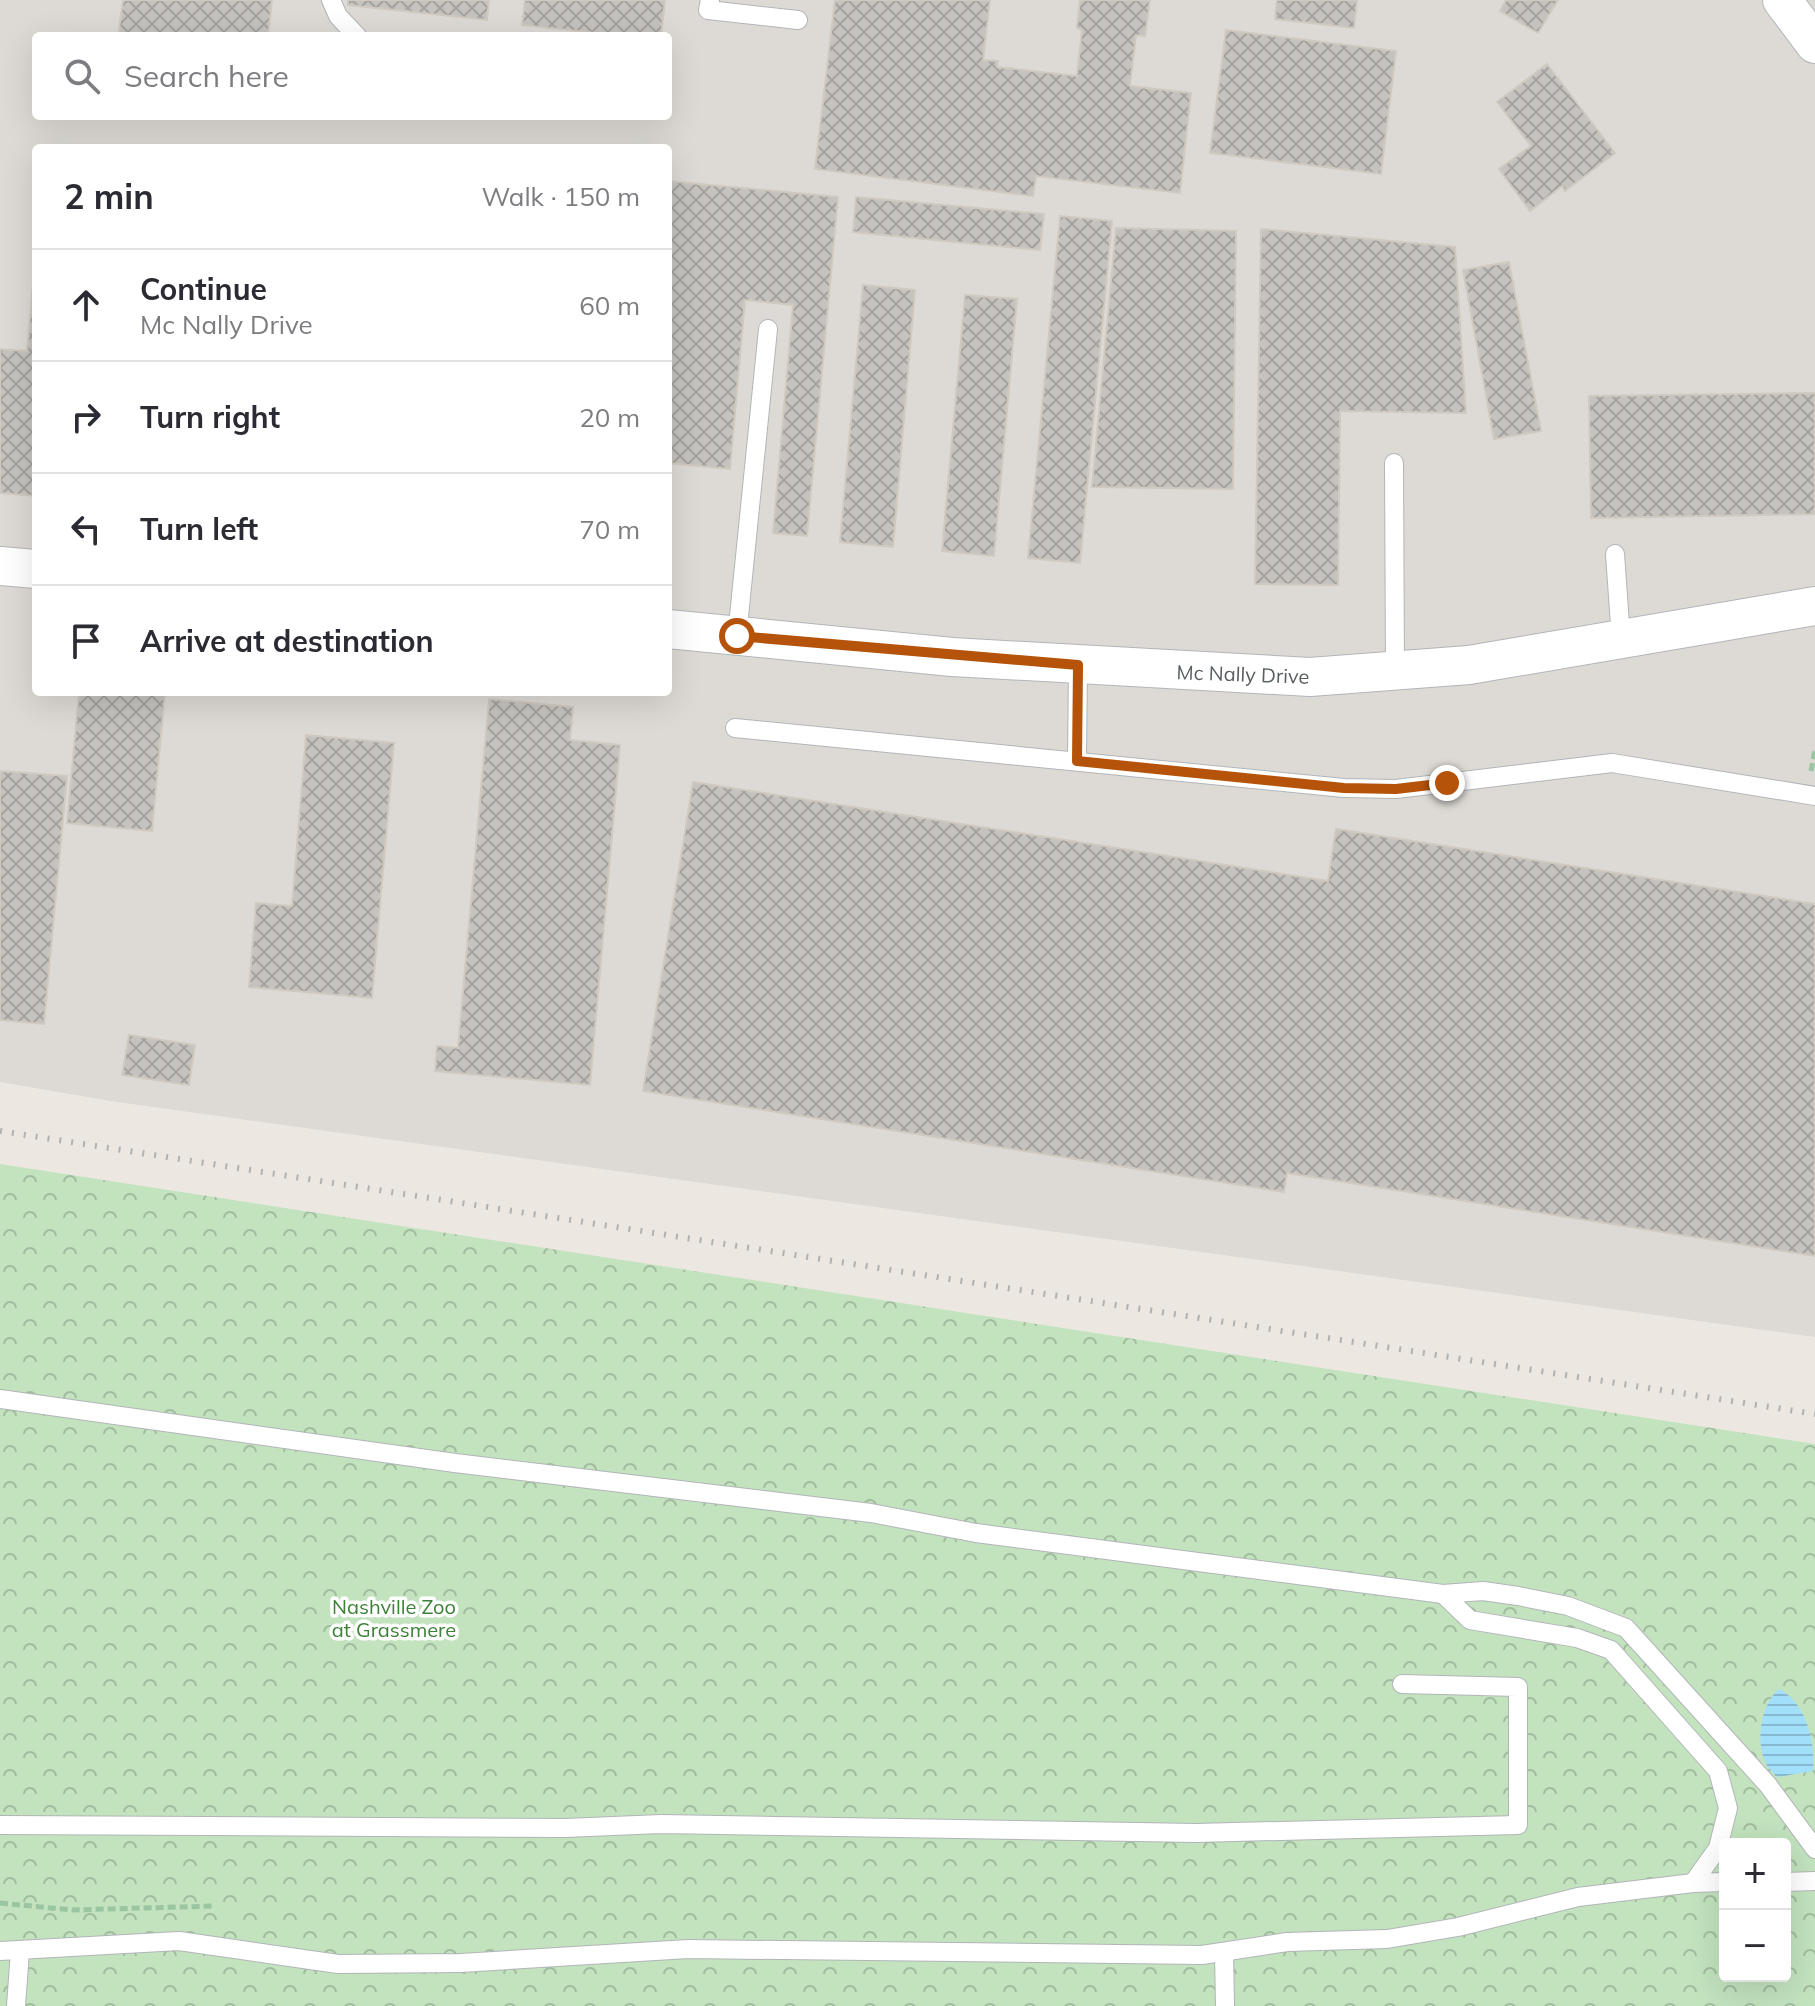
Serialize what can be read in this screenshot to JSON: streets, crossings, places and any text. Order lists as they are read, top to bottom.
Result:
{
  "streets": {
    "street": ["Mc Nally Drive"]
  },
  "parks": ["Nashville Zoo at Grassmere"],
  "page": {
    "search": "Search here",
    "heading": ["2 min", "Walk · 150 m"],
    "list": [
      ["Continue", "Mc Nally Drive", "60 m"],
      ["Turn right", "20 m"],
      ["Turn left", "70 m"],
      "Arrive at destination"
    ],
    "map_buttons": ["+", "−"]
  }
}
